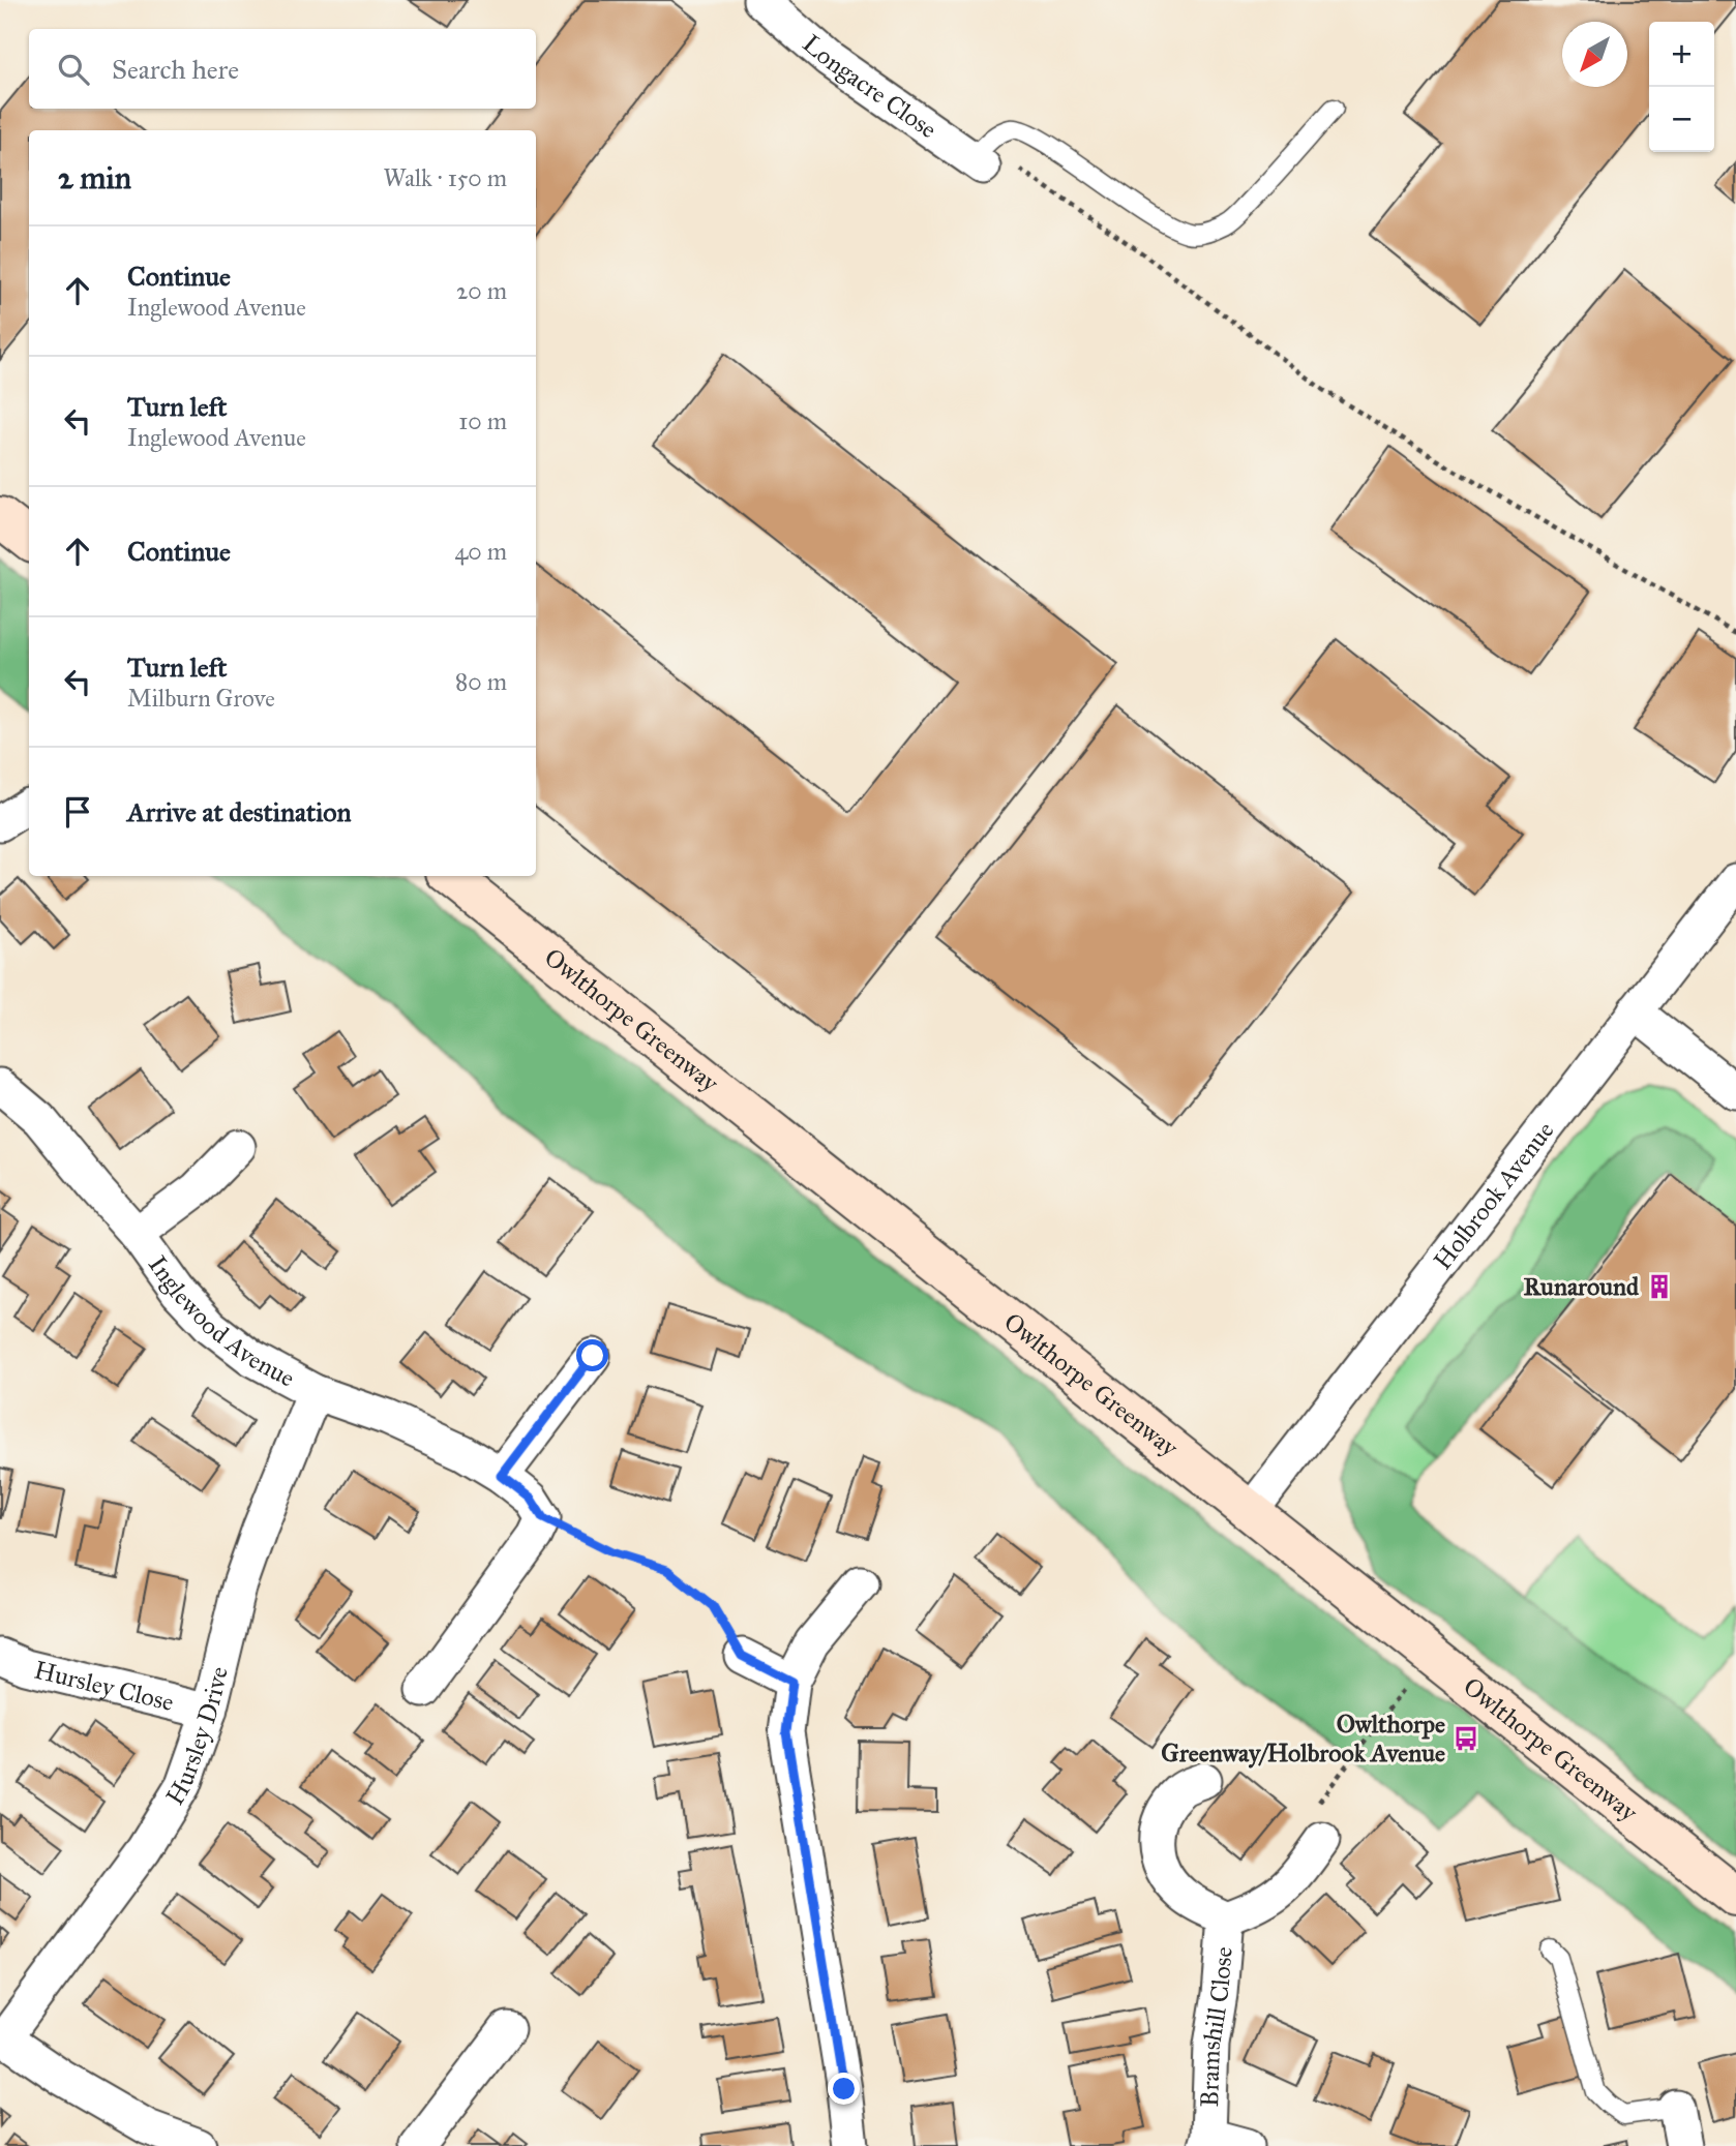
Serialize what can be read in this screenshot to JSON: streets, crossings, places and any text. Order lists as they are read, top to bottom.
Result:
{
  "streets": {
    "street": [
      "Longacre Close",
      "Owlthorpe Greenway",
      "Holbrook Avenue",
      "Inglewood Avenue",
      "Hursley Close",
      "Hursley Drive",
      "Bramshill Close"
    ]
  },
  "crossings": [
    ["Owlthorpe Greenway", "Holbrook Avenue"],
    ["Inglewood Avenue", "Hursley Drive"],
    ["Hursley Close", "Hursley Drive"]
  ],
  "places": {
    "building": ["Runaround"],
    "bus stop": ["Owlthorpe Greenway/Holbrook Avenue"]
  },
  "north": "bottom left",
  "page": {
    "map_buttons": ["+", "−"],
    "search": "Search here",
    "heading": ["2 min", "Walk · 150 m"],
    "list": [
      ["Continue", "Inglewood Avenue", "20 m"],
      ["Turn left", "Inglewood Avenue", "10 m"],
      ["Continue", "40 m"],
      ["Turn left", "Milburn Grove", "80 m"],
      "Arrive at destination"
    ]
  }
}
